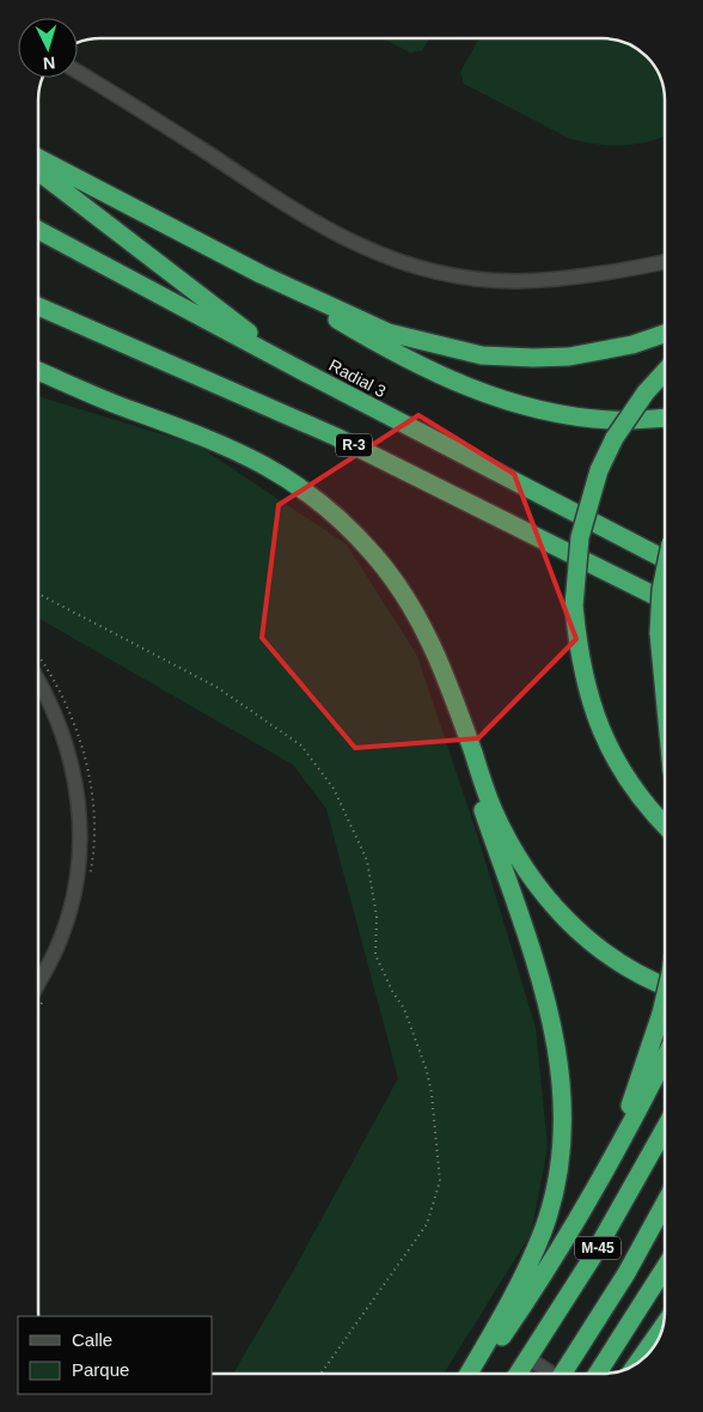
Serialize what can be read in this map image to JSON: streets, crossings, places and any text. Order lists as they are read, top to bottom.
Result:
{
  "streets": {
    "highway": ["Radial 3", "R-3", "M-45"]
  },
  "legend": ["Calle", "Parque"],
  "north": "bottom"
}
